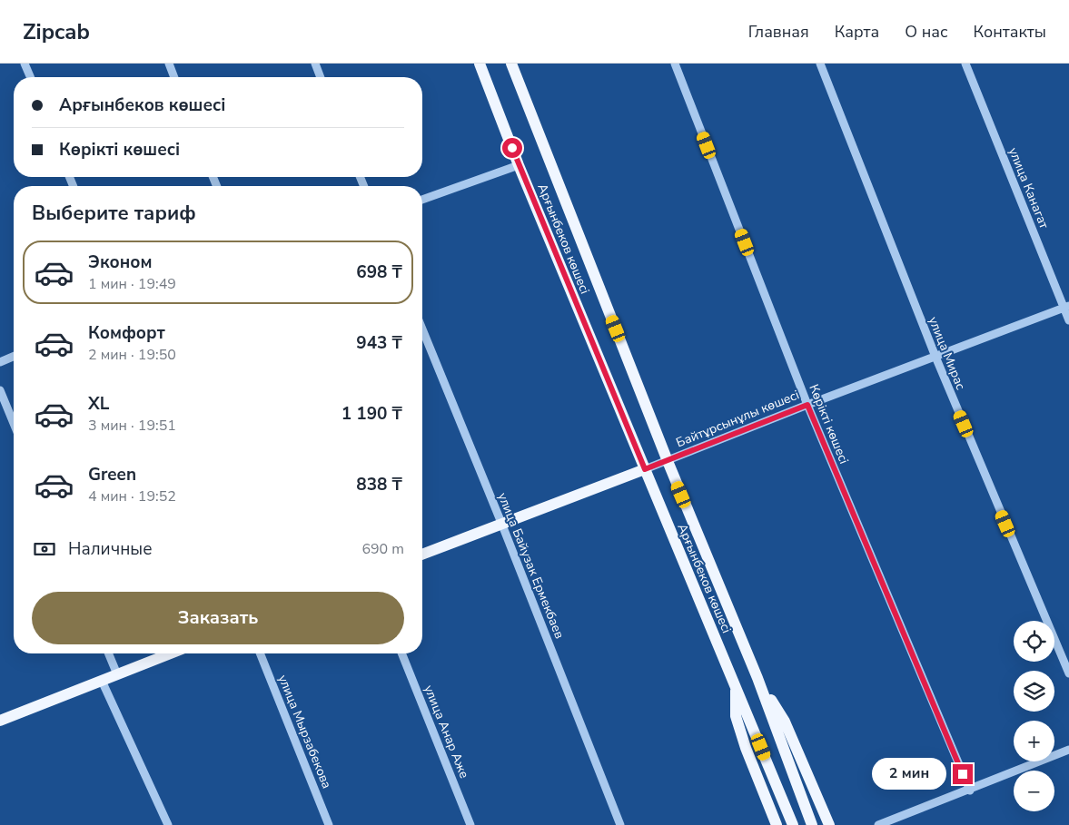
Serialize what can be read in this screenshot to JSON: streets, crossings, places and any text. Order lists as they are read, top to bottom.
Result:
{
  "streets": {
    "main road": ["Арғынбеков көшесі", "Байтұрсынұлы көшесі"],
    "street": [
      "улица Канагат",
      "улица Мирас",
      "Көрікті көшесі",
      "улица Байузак Ермекбаев",
      "улица Мырзабекова",
      "улица Анар Аже"
    ]
  },
  "crossings": [
    ["улица Канагат", "Байтұрсынұлы көшесі"],
    ["Арғынбеков көшесі", "Байтұрсынұлы көшесі"],
    ["улица Мирас", "Байтұрсынұлы көшесі"],
    ["Байтұрсынұлы көшесі", "Көрікті көшесі"],
    ["Байтұрсынұлы көшесі", "улица Байузак Ермекбаев"]
  ],
  "page": {
    "header": "Zipcab",
    "nav": [
      "Главная",
      "Карта",
      "О нас",
      "Контакты"
    ],
    "banner": ["Арғынбеков көшесі", "Көрікті көшесі"],
    "heading": "Выберите тариф",
    "list": [
      {
        "name": "Эконом",
        "note": "1 мин · 19:49",
        "value": "698 ₸"
      },
      {
        "name": "Комфорт",
        "note": "2 мин · 19:50",
        "value": "943 ₸"
      },
      {
        "name": "XL",
        "note": "3 мин · 19:51",
        "value": "1 190 ₸"
      },
      {
        "name": "Green",
        "note": "4 мин · 19:52",
        "value": "838 ₸"
      }
    ],
    "pay": ["Наличные", "690 m"],
    "buttons": "Заказать",
    "map_buttons": ["+", "−"],
    "bubble": "2 мин"
  }
}
